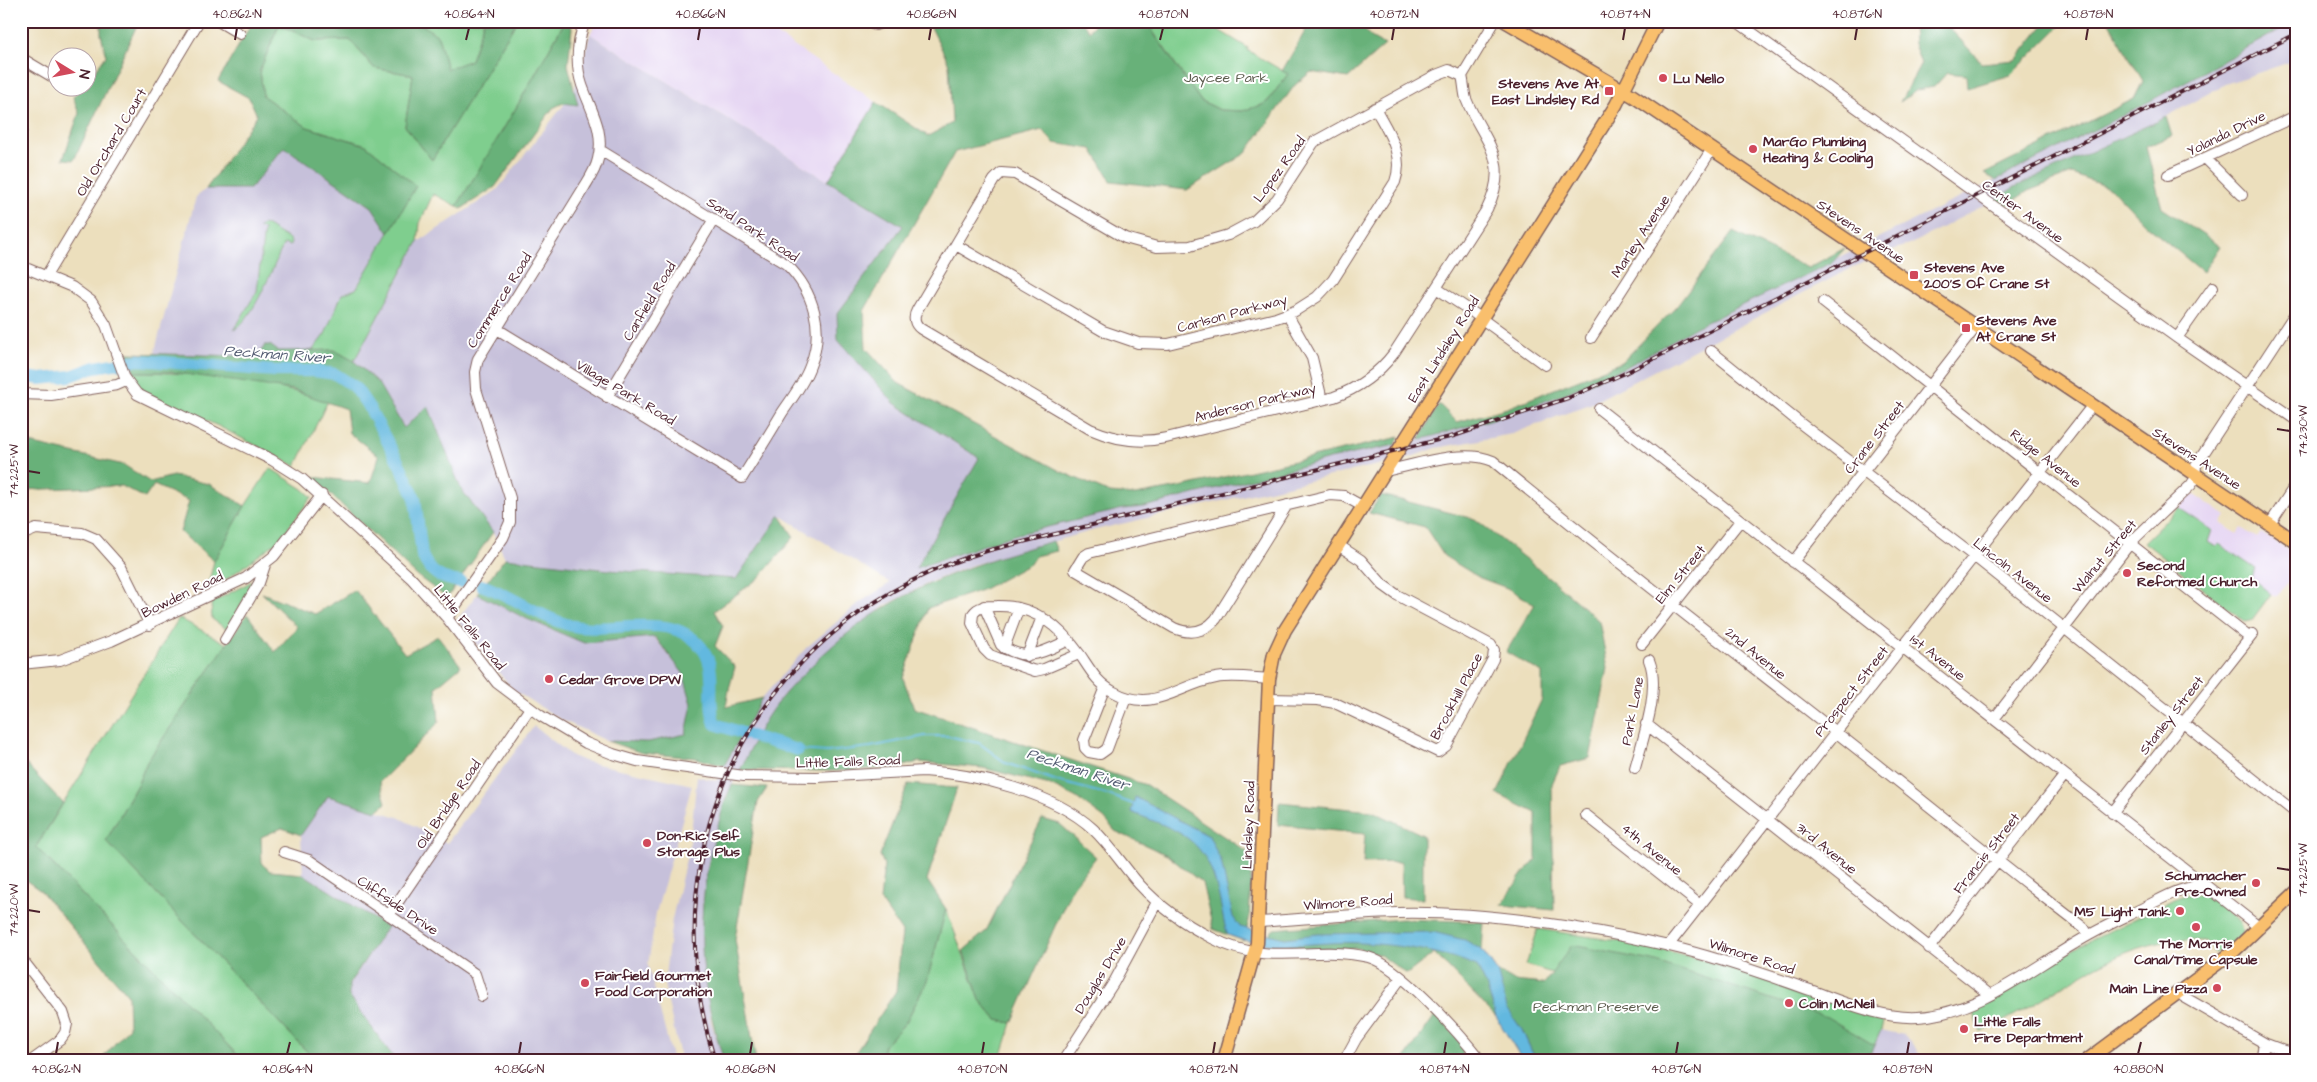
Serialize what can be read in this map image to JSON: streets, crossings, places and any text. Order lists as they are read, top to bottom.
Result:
{
  "streets": {
    "main road": ["Stevens Avenue", "East Lindsley Road", "Lindsley Road"],
    "street": [
      "Yolanda Drive",
      "Old Orchard Court",
      "Lopez Road",
      "Center Avenue",
      "Sand Park Road",
      "Marley Avenue",
      "Commerce Road",
      "Canfield Road",
      "Carlson Parkway",
      "Village Park Road",
      "Anderson Parkway",
      "Crane Street",
      "Ridge Avenue",
      "Walnut Street",
      "Lincoln Avenue",
      "Elm Street",
      "Bowden Road",
      "Little Falls Road",
      "2nd Avenue",
      "1st Avenue",
      "Prospect Street",
      "Brookhill Place",
      "Park Lane",
      "Stanley Street",
      "Old Bridge Road",
      "3rd Avenue",
      "4th Avenue",
      "Francis Street",
      "Wilmore Road",
      "Cliffside Drive",
      "Douglas Drive"
    ]
  },
  "crossings": [
    ["Old Orchard Court", "Little Falls Road"],
    ["Lopez Road", "Carlson Parkway"],
    ["Lopez Road", "Anderson Parkway"],
    ["Center Avenue", "Walnut Street"],
    ["Sand Park Road", "Commerce Road"],
    ["Sand Park Road", "Canfield Road"],
    ["Sand Park Road", "Village Park Road"],
    ["Stevens Avenue", "Marley Avenue"],
    ["Stevens Avenue", "East Lindsley Road"],
    ["Stevens Avenue", "Crane Street"],
    ["Stevens Avenue", "Walnut Street"],
    ["Stevens Avenue", "Prospect Street"],
    ["Commerce Road", "Village Park Road"],
    ["Commerce Road", "Little Falls Road"],
    ["Canfield Road", "Village Park Road"],
    ["Carlson Parkway", "Anderson Parkway"],
    ["East Lindsley Road", "2nd Avenue"],
    ["East Lindsley Road", "Brookhill Place"],
    ["East Lindsley Road", "Lindsley Road"],
    ["Crane Street", "Ridge Avenue"],
    ["Crane Street", "Lincoln Avenue"],
    ["Crane Street", "1st Avenue"],
    ["Ridge Avenue", "Walnut Street"],
    ["Ridge Avenue", "Prospect Street"],
    ["Ridge Avenue", "Stanley Street"],
    ["Walnut Street", "Lincoln Avenue"],
    ["Walnut Street", "1st Avenue"],
    ["Lincoln Avenue", "Prospect Street"],
    ["Lincoln Avenue", "Stanley Street"],
    ["Elm Street", "2nd Avenue"],
    ["Elm Street", "1st Avenue"],
    ["Bowden Road", "Little Falls Road"],
    ["Little Falls Road", "Old Bridge Road"],
    ["Little Falls Road", "Lindsley Road"],
    ["Little Falls Road", "Douglas Drive"],
    ["2nd Avenue", "Prospect Street"],
    ["2nd Avenue", "Francis Street"],
    ["2nd Avenue", "Wilmore Road"],
    ["1st Avenue", "Prospect Street"],
    ["1st Avenue", "Stanley Street"],
    ["1st Avenue", "Francis Street"],
    ["1st Avenue", "Wilmore Road"],
    ["Prospect Street", "3rd Avenue"],
    ["Prospect Street", "4th Avenue"],
    ["Prospect Street", "Wilmore Road"],
    ["Brookhill Place", "Lindsley Road"],
    ["Park Lane", "3rd Avenue"],
    ["Old Bridge Road", "Cliffside Drive"],
    ["Lindsley Road", "Wilmore Road"],
    ["3rd Avenue", "Francis Street"],
    ["3rd Avenue", "Wilmore Road"]
  ],
  "water": ["Peckman River"],
  "parks": ["Jaycee Park", "Peckman Preserve"],
  "places": {
    "other": [
      "Lu Nello",
      "MarGo Plumbing Heating & Cooling",
      "Second Reformed Church",
      "Cedar Grove DPW",
      "Don-Ric Self Storage Plus",
      "Schumacher Pre-Owned",
      "M5 Light Tank",
      "The Morris Canal/Time Capsule",
      "Fairfield Gourmet Food Corporation",
      "Main Line Pizza",
      "Colin McNeil",
      "Little Falls Fire Department"
    ],
    "transit": ["Stevens Ave At East Lindsley Rd", "Stevens Ave 200'S Of Crane St", "Stevens Ave At Crane St"]
  },
  "north": "right",
  "coordinates": [
    "40.862°N",
    "40.864°N",
    "40.866°N",
    "40.868°N",
    "40.870°N",
    "40.872°N",
    "40.874°N",
    "40.876°N",
    "40.878°N",
    "74.230°W",
    "74.225°W",
    "74.220°W",
    "40.880°N"
  ]
}
